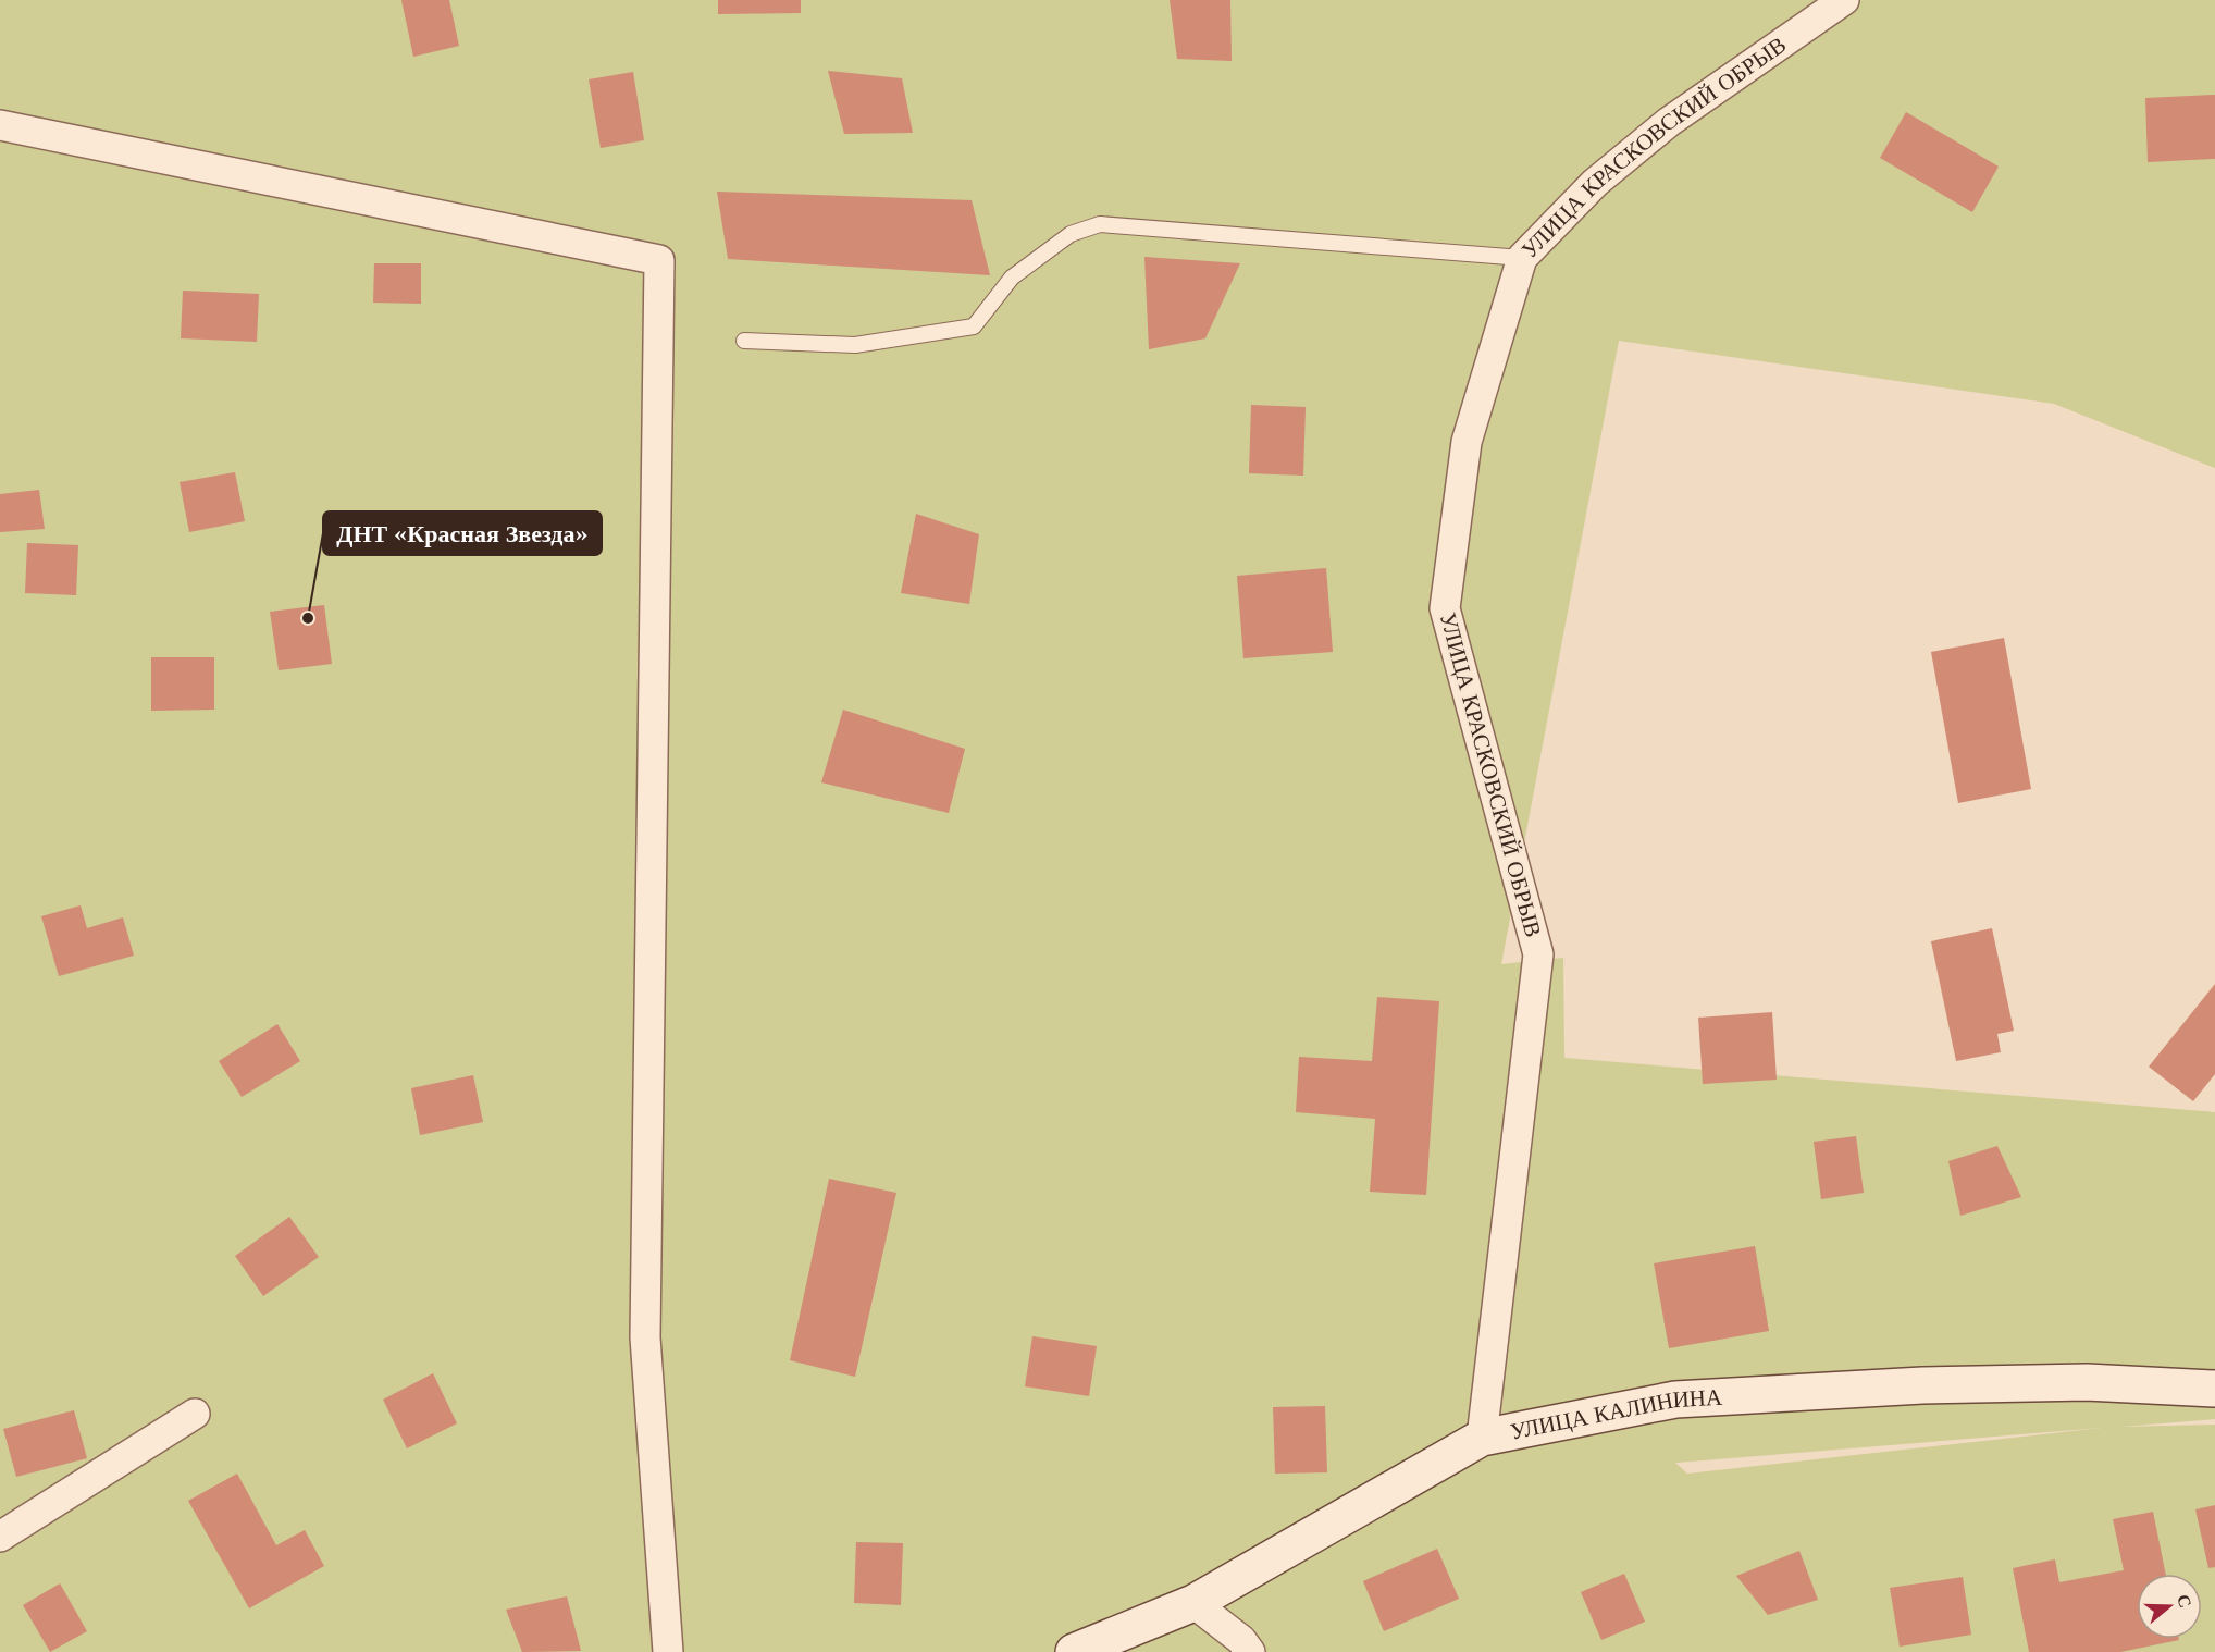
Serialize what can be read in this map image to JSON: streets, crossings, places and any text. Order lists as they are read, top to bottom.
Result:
{
  "streets": {
    "main road": ["УЛИЦА КАЛИНИНА"],
    "street": ["УЛИЦА КРАСКОВСКИЙ ОБРЫВ"]
  },
  "crossings": [
    ["УЛИЦА КРАСКОВСКИЙ ОБРЫВ", "УЛИЦА КАЛИНИНА"]
  ],
  "places": ["ДНТ «Красная Звезда»"],
  "north": "right"
}
